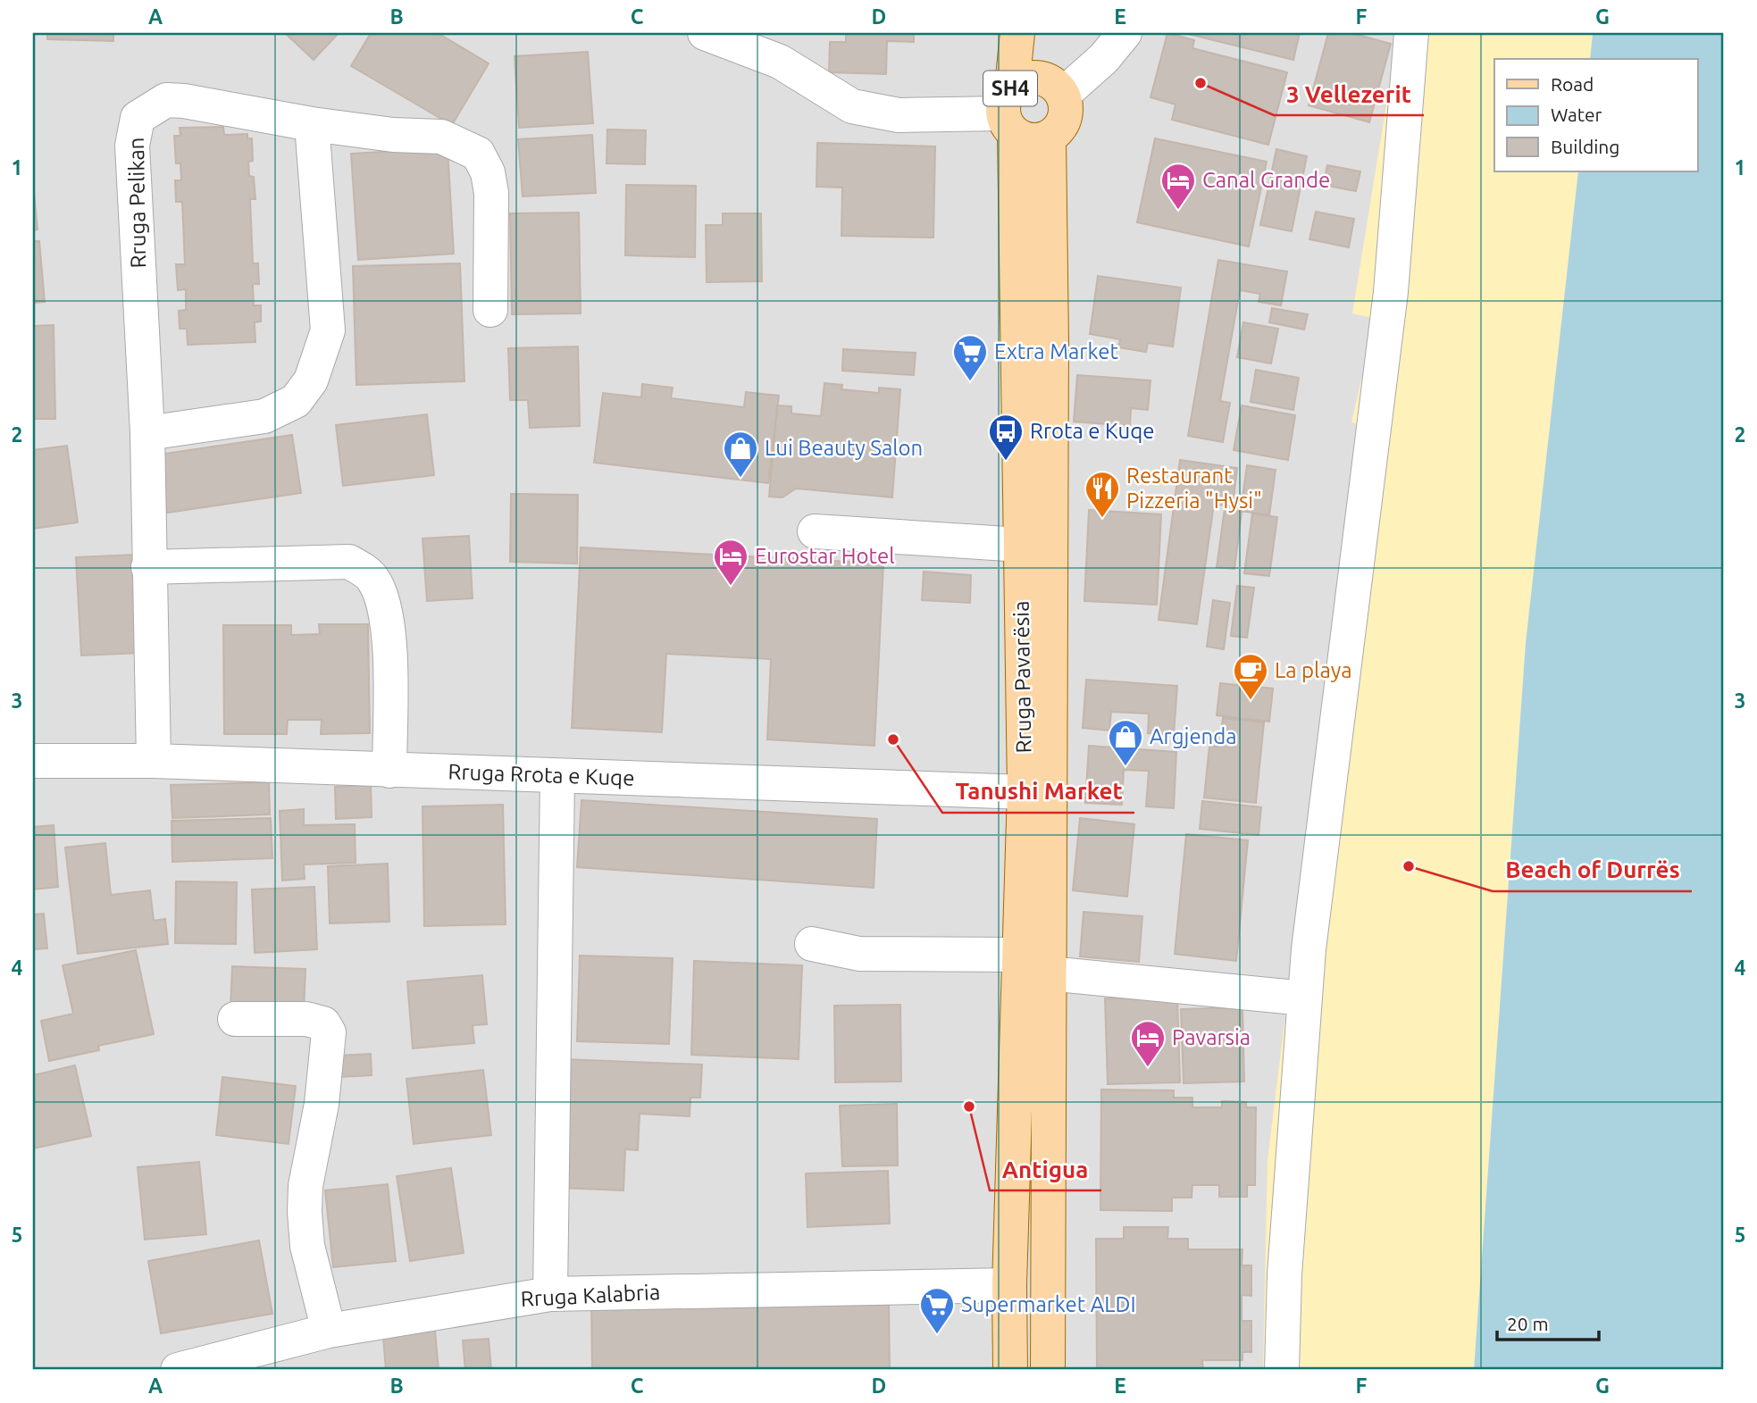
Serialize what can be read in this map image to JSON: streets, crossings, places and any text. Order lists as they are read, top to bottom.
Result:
{
  "streets": {
    "main road": ["SH4", "Rruga Pavarësia"],
    "street": ["Rruga Pelikan", "Rruga Rrota e Kuqe", "Rruga Kalabria"]
  },
  "crossings": [
    ["SH4", "Rruga Pavarësia"],
    ["Rruga Pelikan", "Rruga Rrota e Kuqe"],
    ["Rruga Pavarësia", "Rruga Rrota e Kuqe"],
    ["Rruga Pavarësia", "Rruga Kalabria"]
  ],
  "places": {
    "other": [
      "3 Vellezerit",
      "Tanushi Market",
      "Beach of Durrës",
      "Antigua"
    ],
    "hotel": ["Canal Grande", "Eurostar Hotel", "Pavarsia"],
    "supermarket": ["Extra Market", "Supermarket ALDI"],
    "bus stop": ["Rrota e Kuqe"],
    "shop": ["Lui Beauty Salon", "Argjenda"],
    "restaurant": ["Restaurant Pizzeria \"Hysi\""],
    "cafe": ["La playa"]
  },
  "legend": ["Road", "Water", "Building"],
  "scale_bar": "20 m",
  "grid": {
    "columns": [
      "A",
      "B",
      "C",
      "D",
      "E",
      "F",
      "G"
    ],
    "rows": [
      "1",
      "2",
      "3",
      "4",
      "5"
    ]
  }
}
